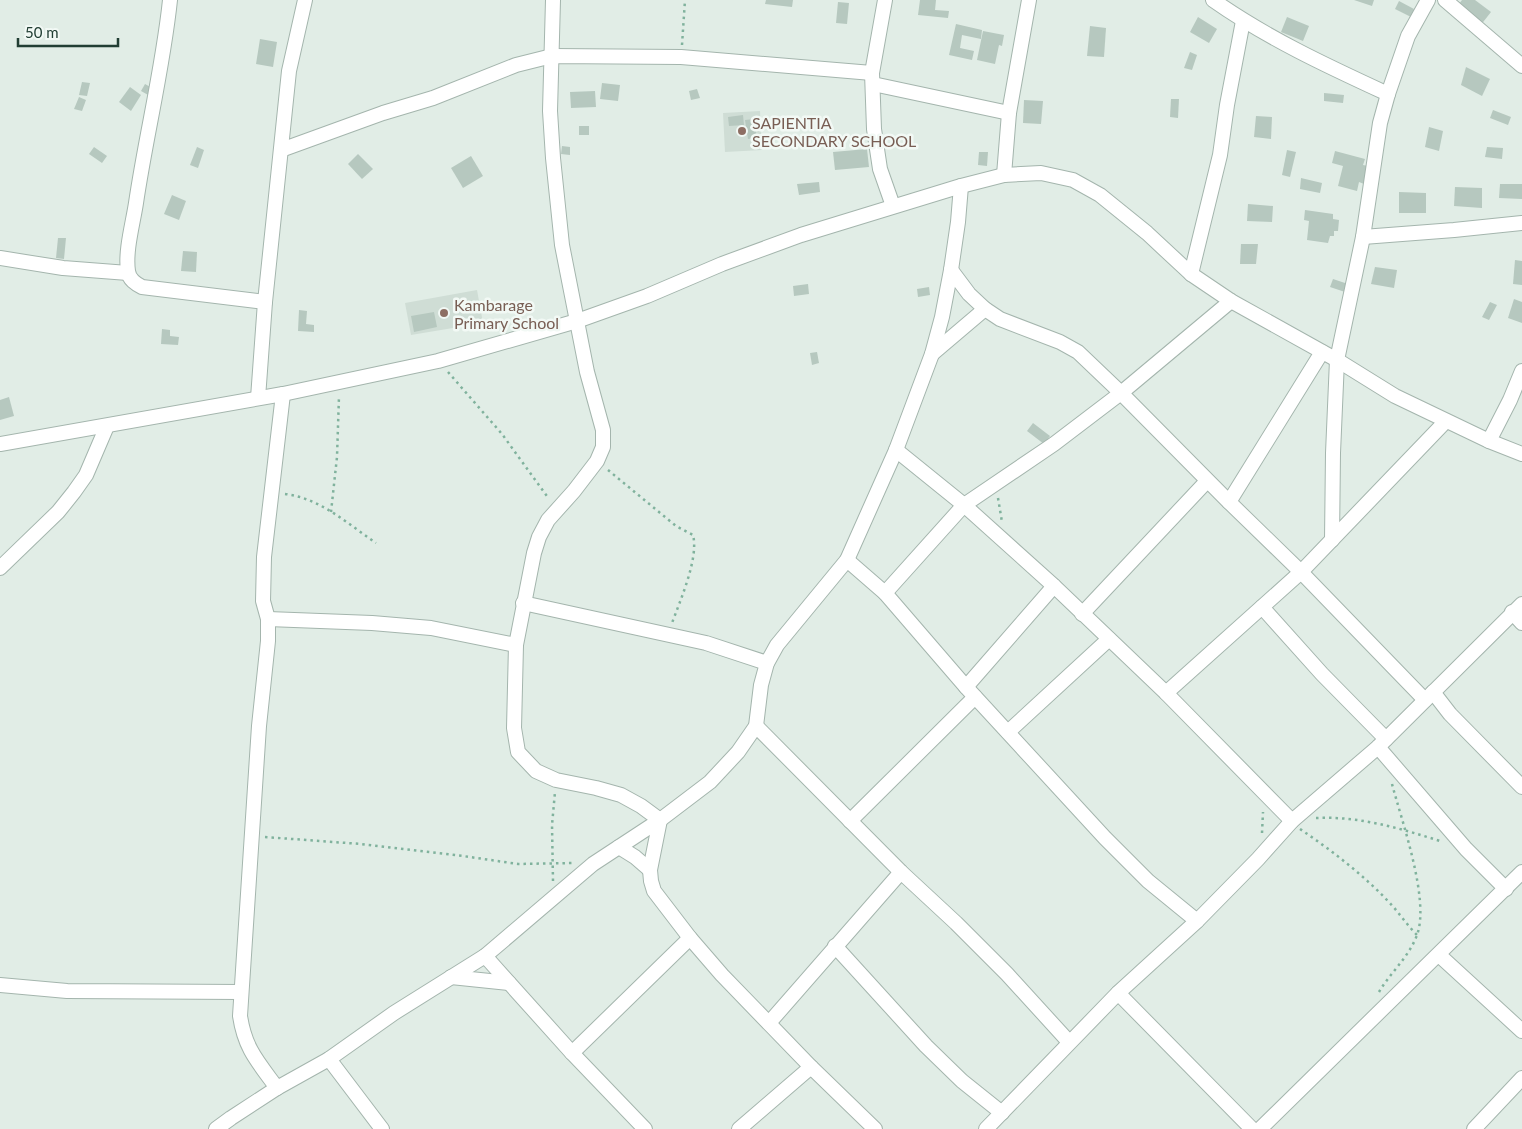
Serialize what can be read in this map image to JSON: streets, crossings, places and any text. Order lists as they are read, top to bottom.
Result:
{
  "places": ["SAPIENTIA SECONDARY SCHOOL", "Kambarage Primary School"],
  "scale_bar": "50 m"
}
